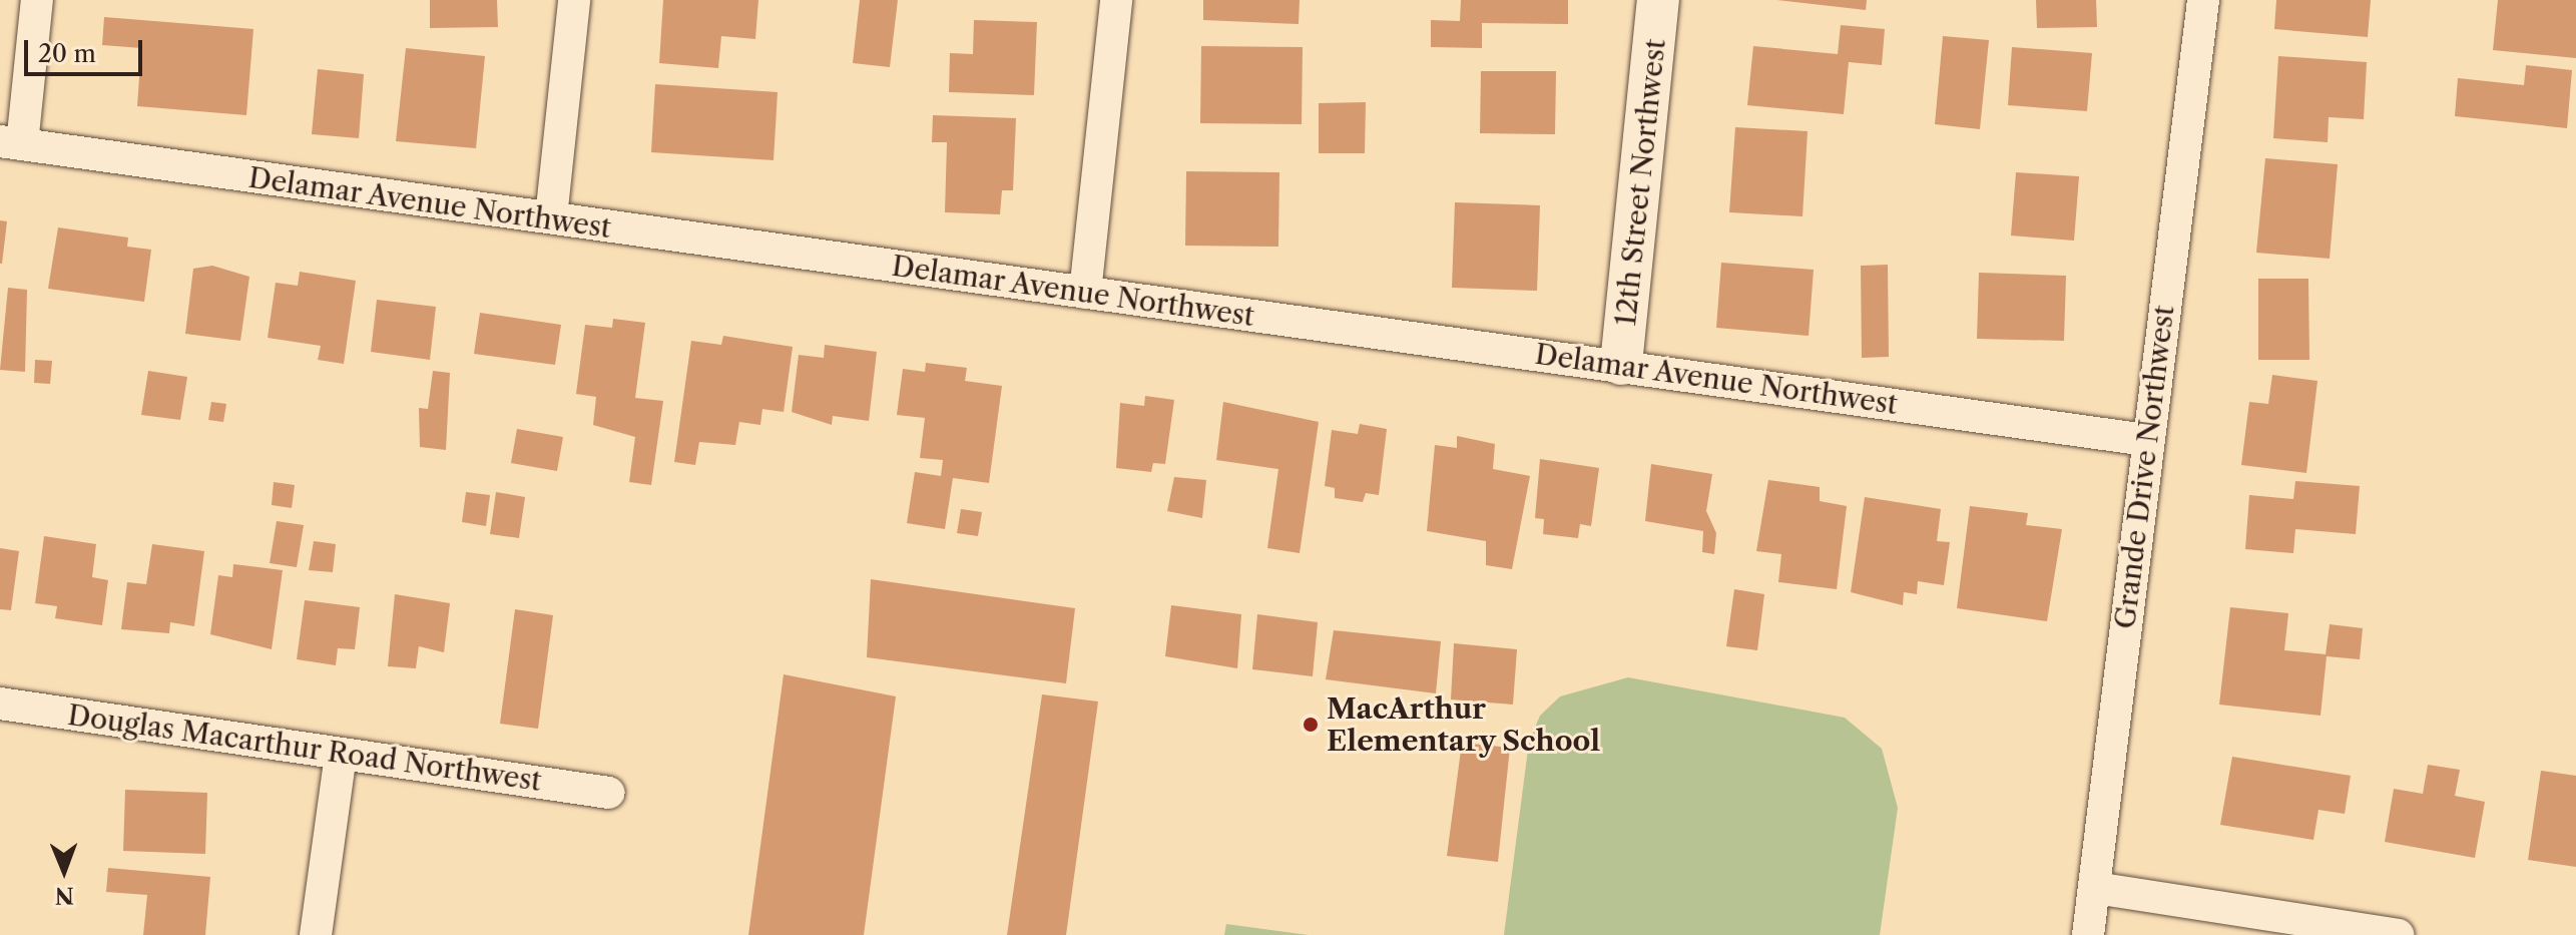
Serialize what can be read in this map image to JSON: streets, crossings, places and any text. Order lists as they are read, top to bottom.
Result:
{
  "streets": {
    "street": [
      "12th Street Northwest",
      "Delamar Avenue Northwest",
      "Grande Drive Northwest",
      "Douglas Macarthur Road Northwest"
    ]
  },
  "crossings": [
    ["12th Street Northwest", "Delamar Avenue Northwest"],
    ["Delamar Avenue Northwest", "Grande Drive Northwest"]
  ],
  "places": ["MacArthur Elementary School"],
  "scale_bar": "20 m",
  "north": "bottom"
}
